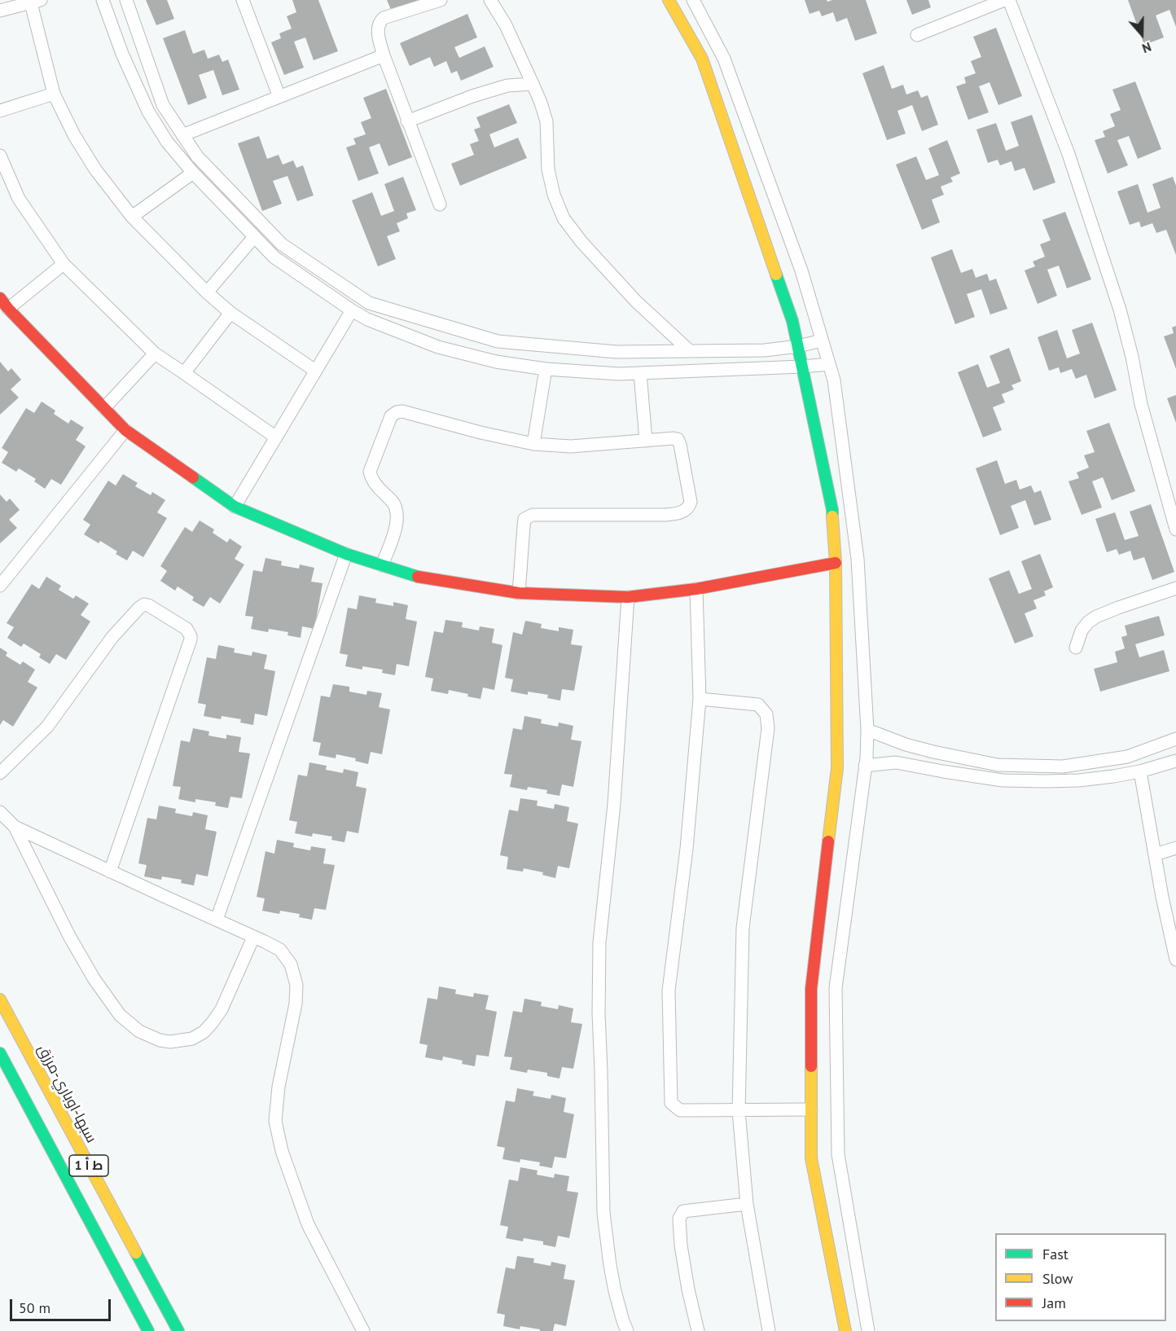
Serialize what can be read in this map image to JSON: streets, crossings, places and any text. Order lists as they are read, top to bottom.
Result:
{
  "streets": {
    "main road": ["سبها-اوباري-مرزق", "ط أ 1"]
  },
  "legend": ["Fast", "Slow", "Jam"],
  "scale_bar": "50 m",
  "north": "bottom"
}
